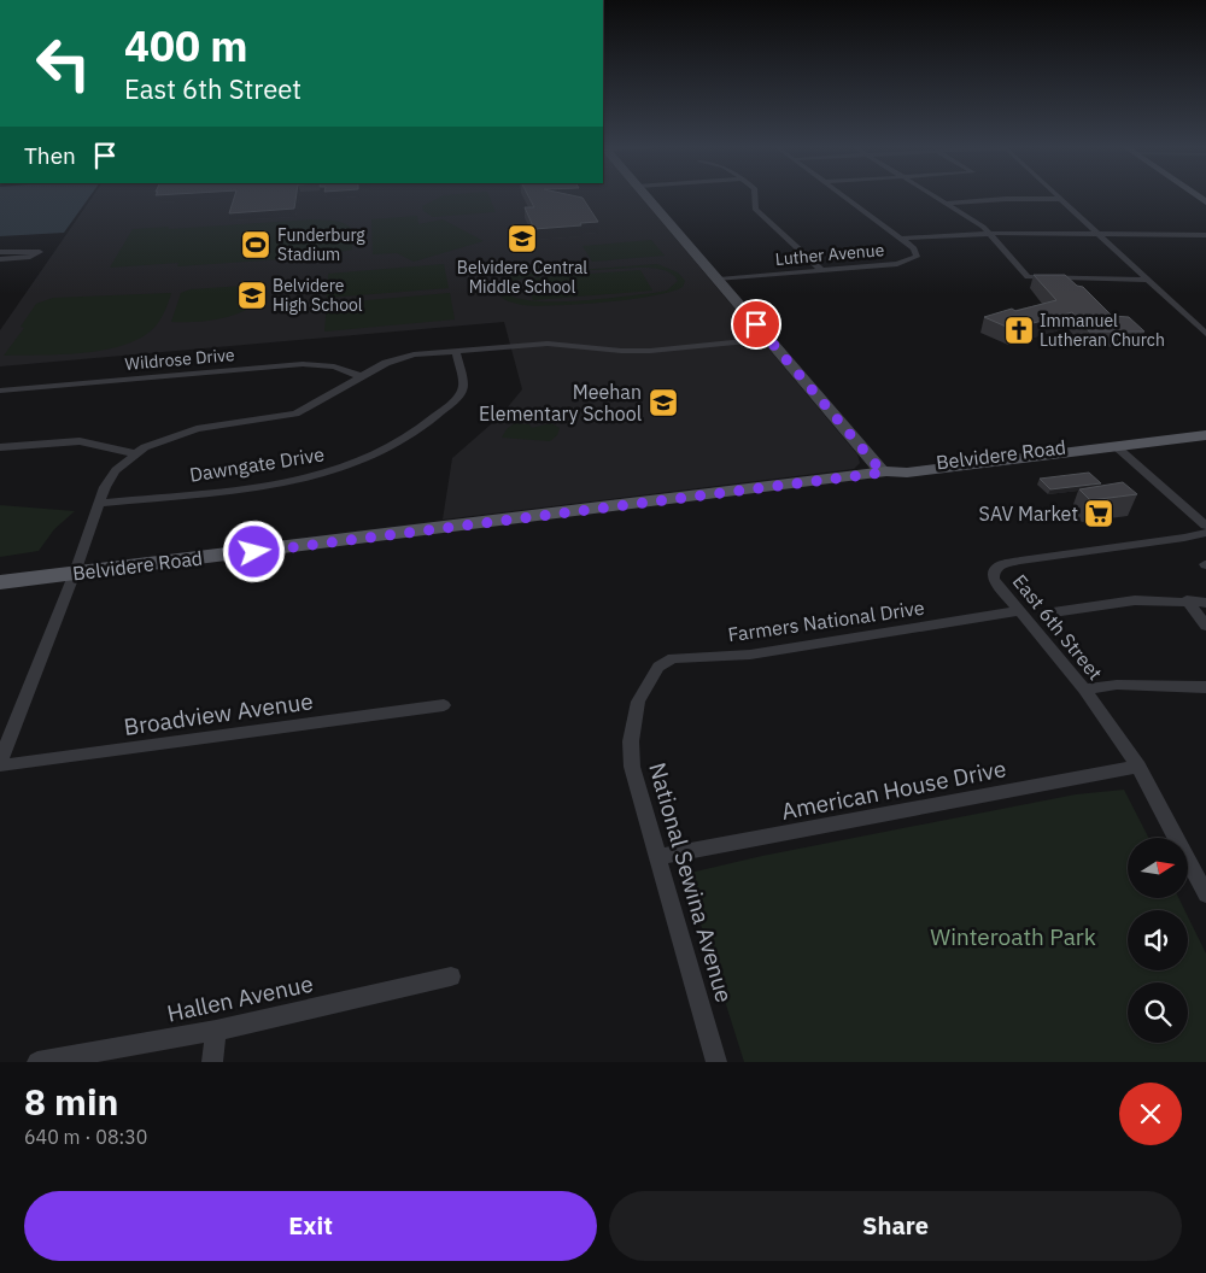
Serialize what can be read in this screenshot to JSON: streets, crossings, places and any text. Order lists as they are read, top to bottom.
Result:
{
  "streets": {
    "main road": ["Belvidere Road"],
    "street": [
      "Luther Avenue",
      "Wildrose Drive",
      "Dawngate Drive",
      "Farmers National Drive",
      "East 6th Street",
      "Broadview Avenue",
      "American House Drive",
      "National Sewina Avenue",
      "Hallen Avenue"
    ]
  },
  "crossings": [
    ["Farmers National Drive", "East 6th Street"],
    ["Farmers National Drive", "National Sewina Avenue"],
    ["East 6th Street", "American House Drive"],
    ["American House Drive", "National Sewina Avenue"]
  ],
  "parks": ["Winteroath Park"],
  "places": {
    "school or university": ["Belvidere Central Middle School", "Belvidere High School", "Meehan Elementary School"],
    "sports": ["Funderburg Stadium"],
    "church": ["Immanuel Lutheran Church"],
    "supermarket": ["SAV Market"]
  },
  "north": "right",
  "page": {
    "turn": ["400 m", "East 6th Street"],
    "then": "Then",
    "heading": ["8 min", "640 m · 08:30"],
    "buttons": ["Exit", "Share"]
  }
}
